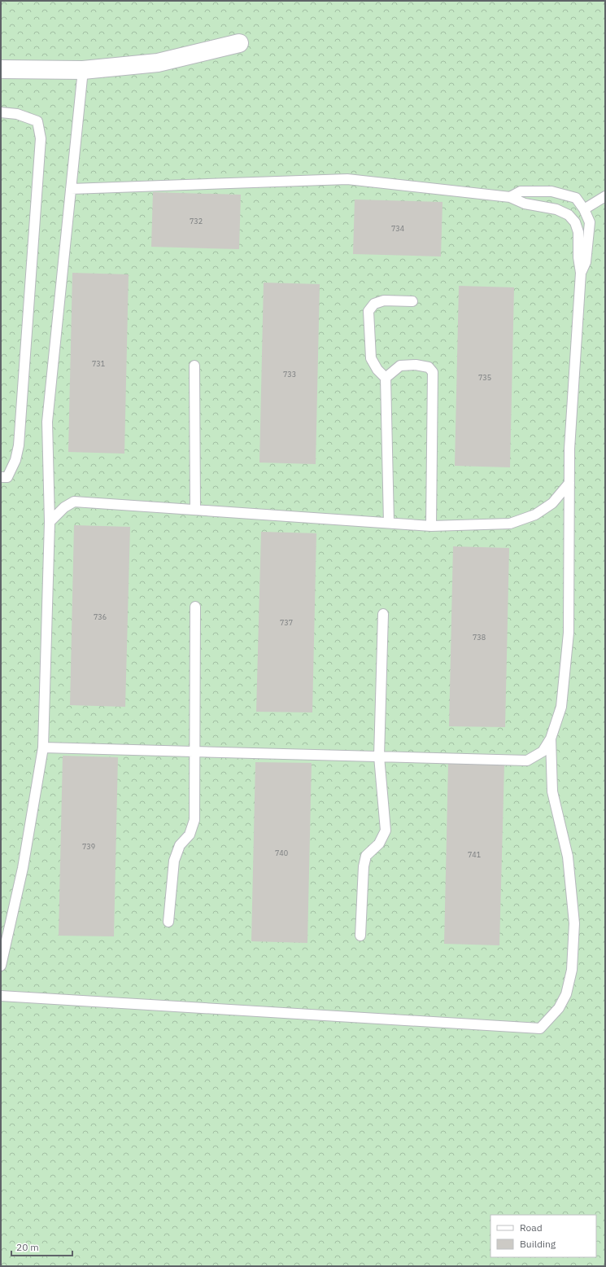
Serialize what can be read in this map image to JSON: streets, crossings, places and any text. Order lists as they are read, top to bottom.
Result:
{
  "house_numbers": [
    "732",
    "734",
    "731",
    "733",
    "735",
    "736",
    "737",
    "738",
    "739",
    "740",
    "741"
  ],
  "legend": ["Road", "Building"],
  "scale_bar": "20 m"
}
